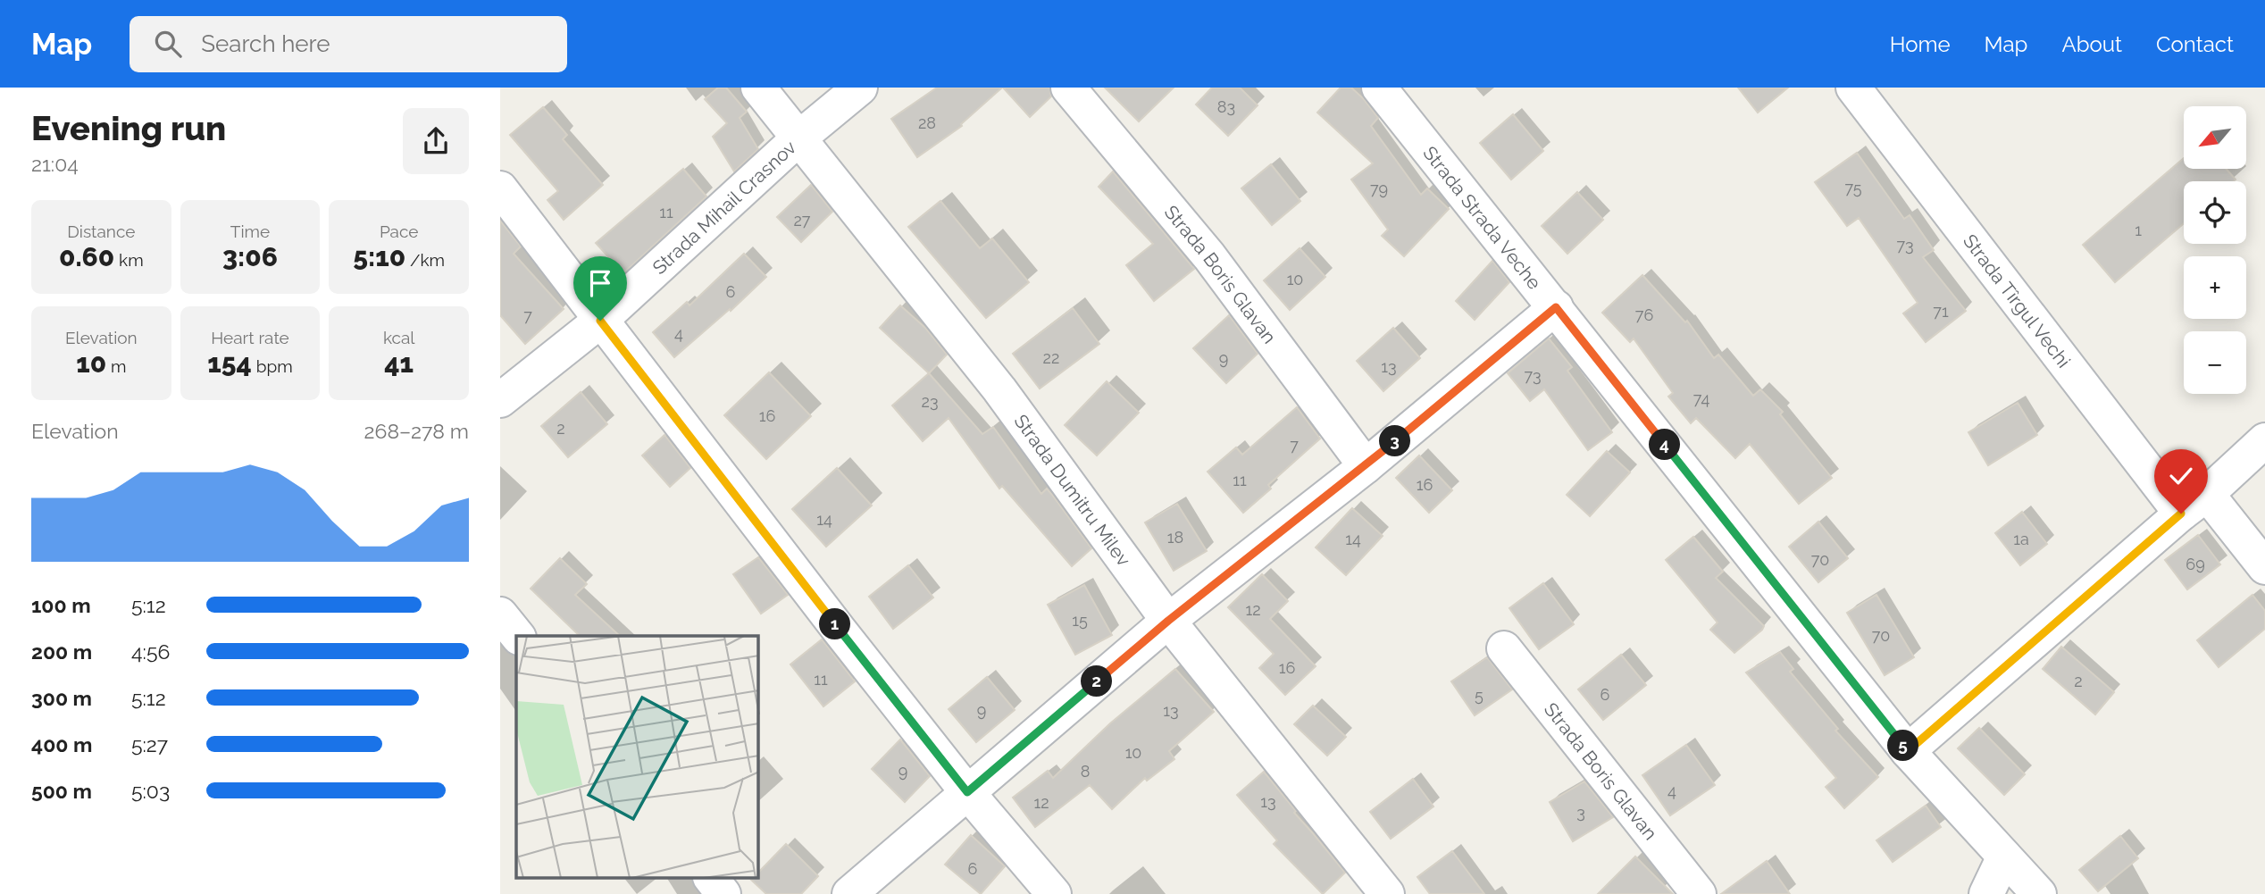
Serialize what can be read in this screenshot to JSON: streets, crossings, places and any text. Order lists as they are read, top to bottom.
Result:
{
  "streets": {
    "street": [
      "Strada Mihail Crasnov",
      "Strada Strada Veche",
      "Strada Boris Glavan",
      "Strada Tîrgul Vechi",
      "Strada Dumitru Milev"
    ]
  },
  "crossings": [
    ["Strada Mihail Crasnov", "Strada Dumitru Milev"]
  ],
  "house_numbers": [
    "83",
    "28",
    "75",
    "79",
    "11",
    "27",
    "1",
    "73",
    "10",
    "6",
    "71",
    "76",
    "7",
    "4",
    "22",
    "9",
    "13",
    "73",
    "74",
    "23",
    "16",
    "2",
    "7",
    "11",
    "16",
    "14",
    "18",
    "14",
    "1a",
    "70",
    "69",
    "12",
    "15",
    "70",
    "16",
    "11",
    "2",
    "6",
    "5",
    "9",
    "13",
    "10",
    "9",
    "8",
    "4",
    "13",
    "12",
    "3",
    "6"
  ],
  "north": "bottom left",
  "page": {
    "header": "Map",
    "search": "Search here",
    "nav": [
      "Home",
      "Map",
      "About",
      "Contact"
    ],
    "heading": ["Evening run", "21:04"],
    "map_buttons": ["+", "−"],
    "stats": [
      ["Distance", "0.60 km"],
      ["Time", "3:06"],
      ["Pace", "5:10 /km"],
      ["Elevation", "10 m"],
      ["Heart rate", "154 bpm"],
      ["kcal", "41"]
    ],
    "chart": ["Elevation", "268–278 m"],
    "pins": [
      "3",
      "4",
      "1",
      "2",
      "5"
    ],
    "list": [
      {
        "name": "100 m",
        "note": "5:12"
      },
      {
        "name": "200 m",
        "note": "4:56"
      },
      {
        "name": "300 m",
        "note": "5:12"
      },
      {
        "name": "400 m",
        "note": "5:27"
      },
      {
        "name": "500 m",
        "note": "5:03"
      }
    ]
  }
}
